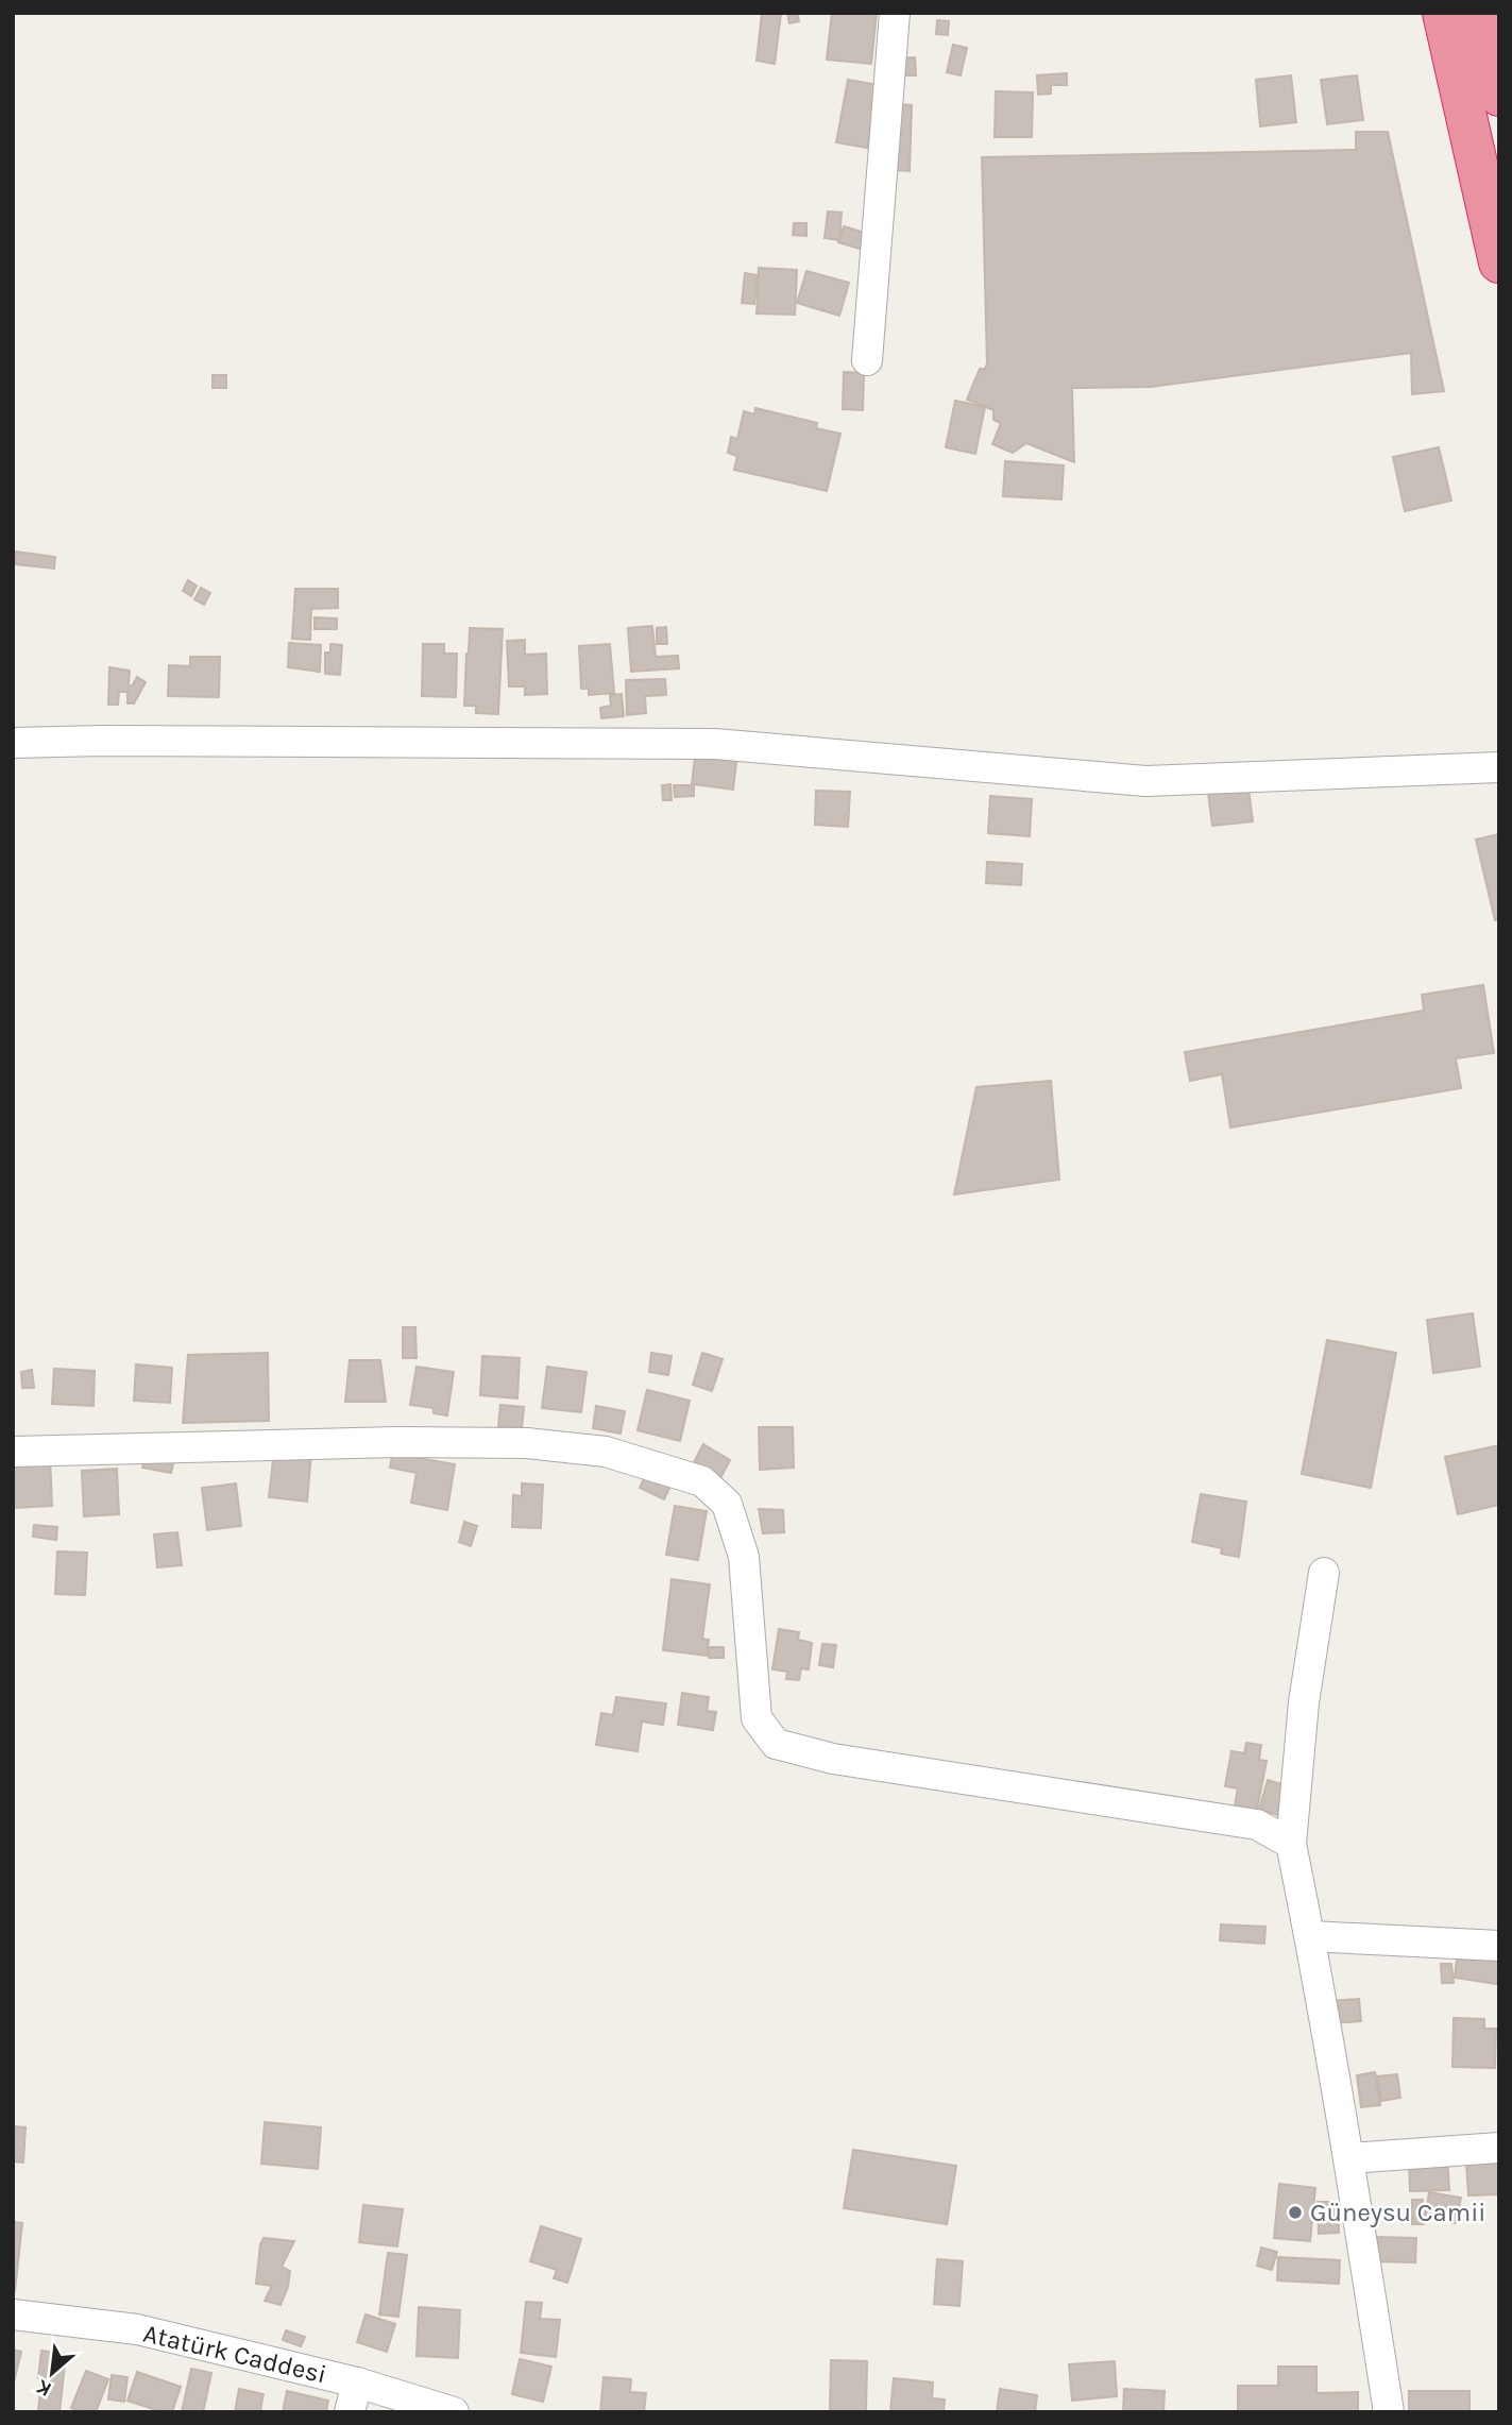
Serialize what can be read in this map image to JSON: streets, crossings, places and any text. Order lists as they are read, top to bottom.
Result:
{
  "streets": {
    "street": ["Atatürk Caddesi"]
  },
  "places": ["Güneysu Camii"],
  "north": "bottom left"
}
